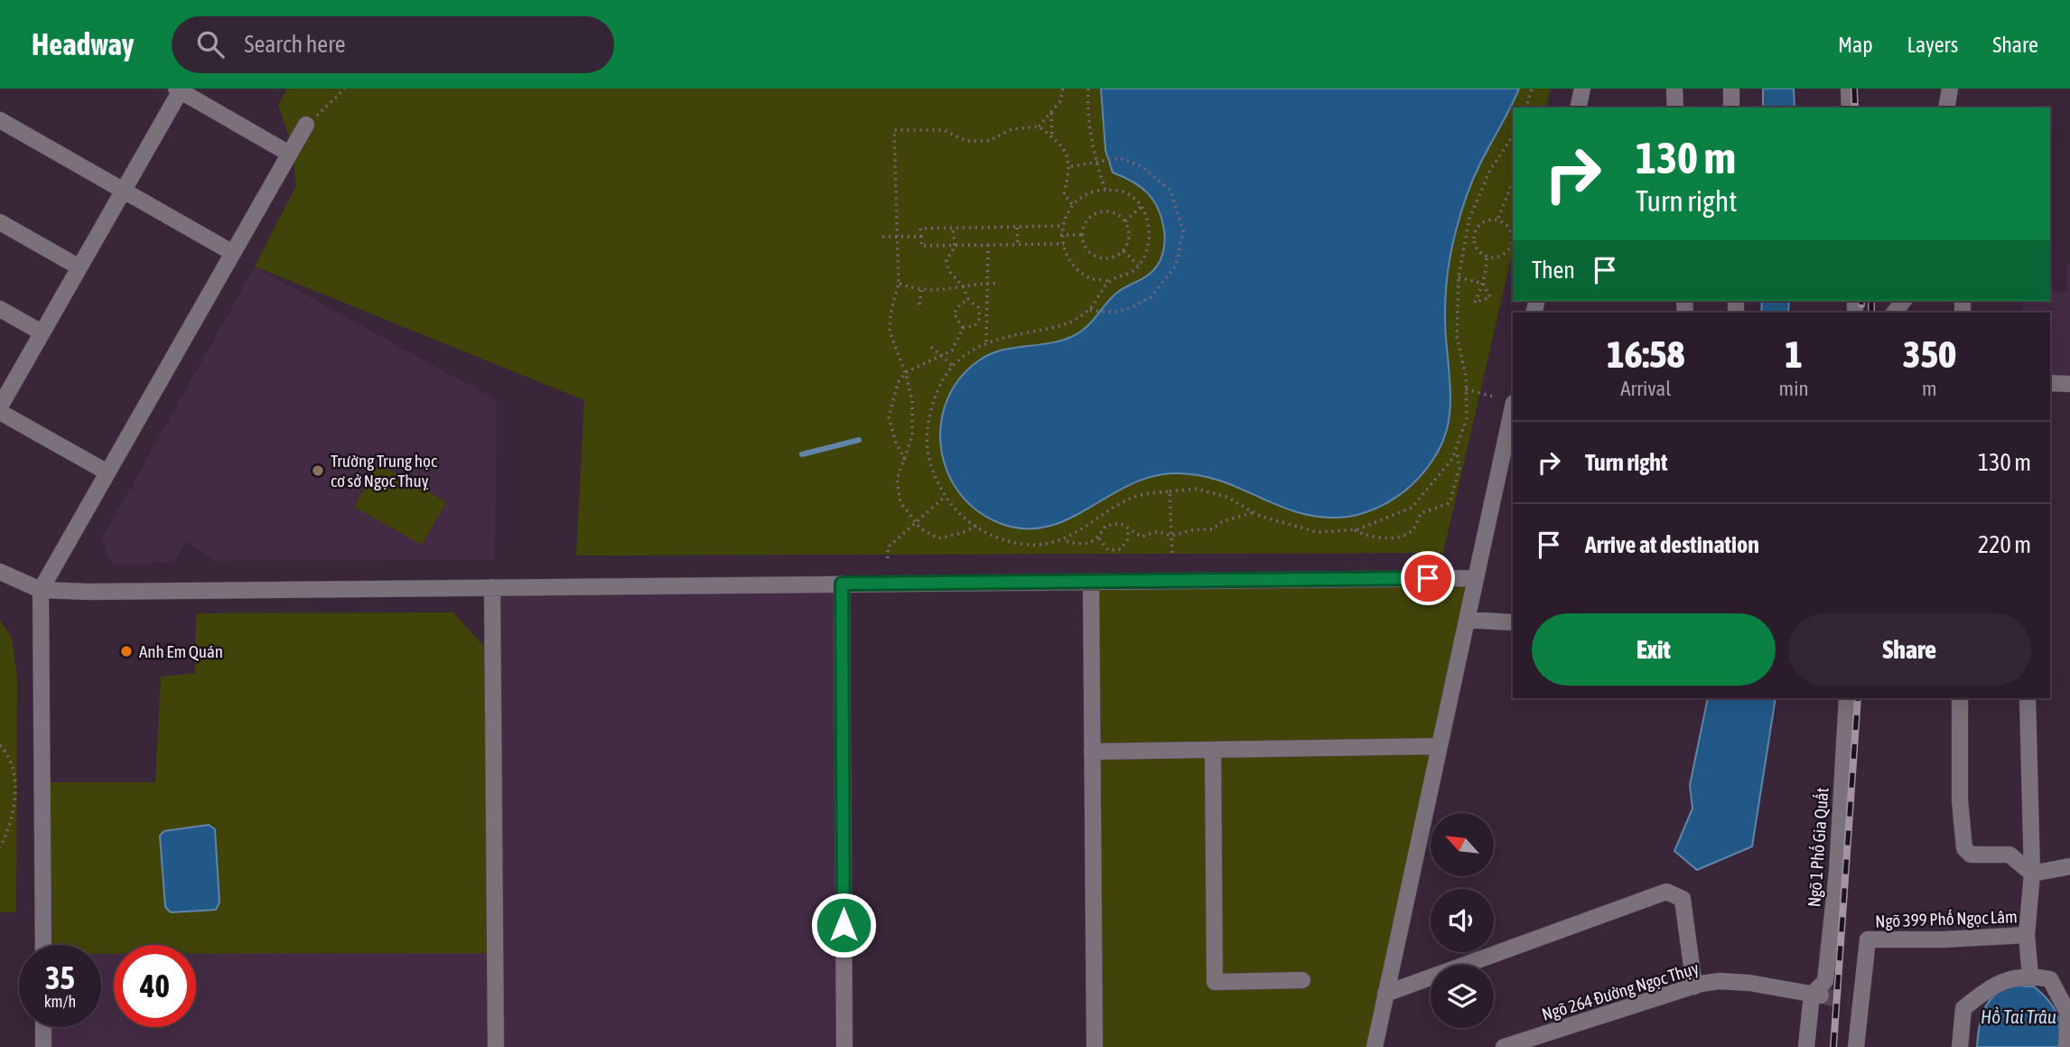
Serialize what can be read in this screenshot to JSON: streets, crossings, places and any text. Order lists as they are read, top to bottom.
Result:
{
  "streets": {
    "street": ["Ngõ 1 Phố Gia Quất", "Ngõ 399 Phố Ngọc Lâm", "Ngõ 264 Đường Ngọc Thụy"]
  },
  "crossings": [
    ["Ngõ 1 Phố Gia Quất", "Ngõ 264 Đường Ngọc Thụy"]
  ],
  "water": ["Hồ Tai Trâu"],
  "places": ["Trường Trung học cơ sở Ngọc Thuỵ", "Anh Em Quán"],
  "north": "top left",
  "page": {
    "header": "Headway",
    "search": "Search here",
    "nav": ["Map", "Layers", "Share"],
    "turn": ["130 m", "Turn right"],
    "then": "Then",
    "eta": [
      "16:58",
      "Arrival",
      "1",
      "min",
      "350",
      "m"
    ],
    "list": [
      {
        "name": "Turn right",
        "value": "130 m"
      },
      {
        "name": "Arrive at destination",
        "value": "220 m"
      }
    ],
    "buttons": ["Exit", "Share"],
    "speed": "35 km/h",
    "limit": "40"
  }
}
